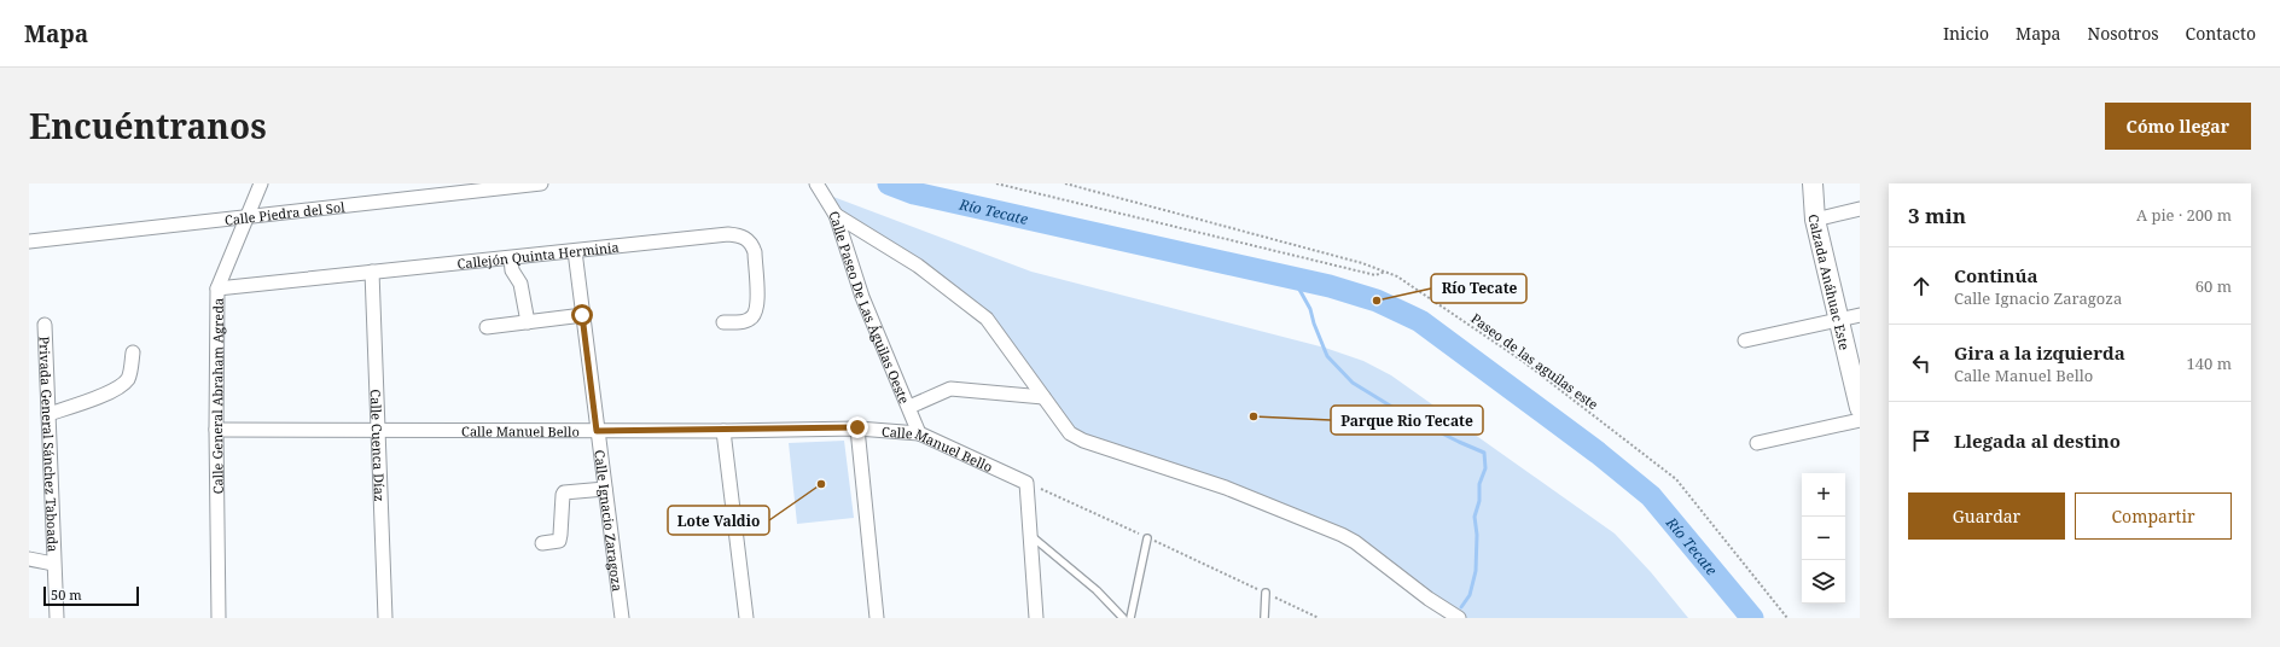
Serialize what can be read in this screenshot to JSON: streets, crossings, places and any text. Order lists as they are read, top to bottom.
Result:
{
  "streets": {
    "main road": ["Calzada Anáhuac Este"],
    "street": [
      "Calle Piedra del Sol",
      "Callejón Quinta Herminia",
      "Calle Paseo De Las Águilas Oeste",
      "Calle General Abraham Agreda",
      "Calle Manuel Bello",
      "Privada General Sánchez Taboada",
      "Calle Cuenca Díaz",
      "Calle Ignacio Zaragoza"
    ],
    "path": ["Paseo de las aguilas este"]
  },
  "crossings": [
    ["Calle Piedra del Sol", "Calle General Abraham Agreda"],
    ["Callejón Quinta Herminia", "Calle General Abraham Agreda"],
    ["Callejón Quinta Herminia", "Calle Cuenca Díaz"],
    ["Callejón Quinta Herminia", "Calle Ignacio Zaragoza"],
    ["Calle Paseo De Las Águilas Oeste", "Calle Manuel Bello"],
    ["Calle General Abraham Agreda", "Calle Manuel Bello"],
    ["Calle Manuel Bello", "Calle Cuenca Díaz"],
    ["Calle Manuel Bello", "Calle Ignacio Zaragoza"]
  ],
  "water": ["Río Tecate"],
  "places": ["Río Tecate", "Parque Rio Tecate", "Lote Valdio"],
  "scale_bar": "50 m",
  "page": {
    "header": "Mapa",
    "nav": [
      "Inicio",
      "Mapa",
      "Nosotros",
      "Contacto"
    ],
    "title": "Encuéntranos",
    "buttons": [
      "Cómo llegar",
      ["Guardar", "Compartir"]
    ],
    "heading": ["3 min", "A pie · 200 m"],
    "list": [
      ["Continúa", "Calle Ignacio Zaragoza", "60 m"],
      ["Gira a la izquierda", "Calle Manuel Bello", "140 m"],
      "Llegada al destino"
    ],
    "map_buttons": ["+", "−"],
    "scale": "50 m"
  }
}
